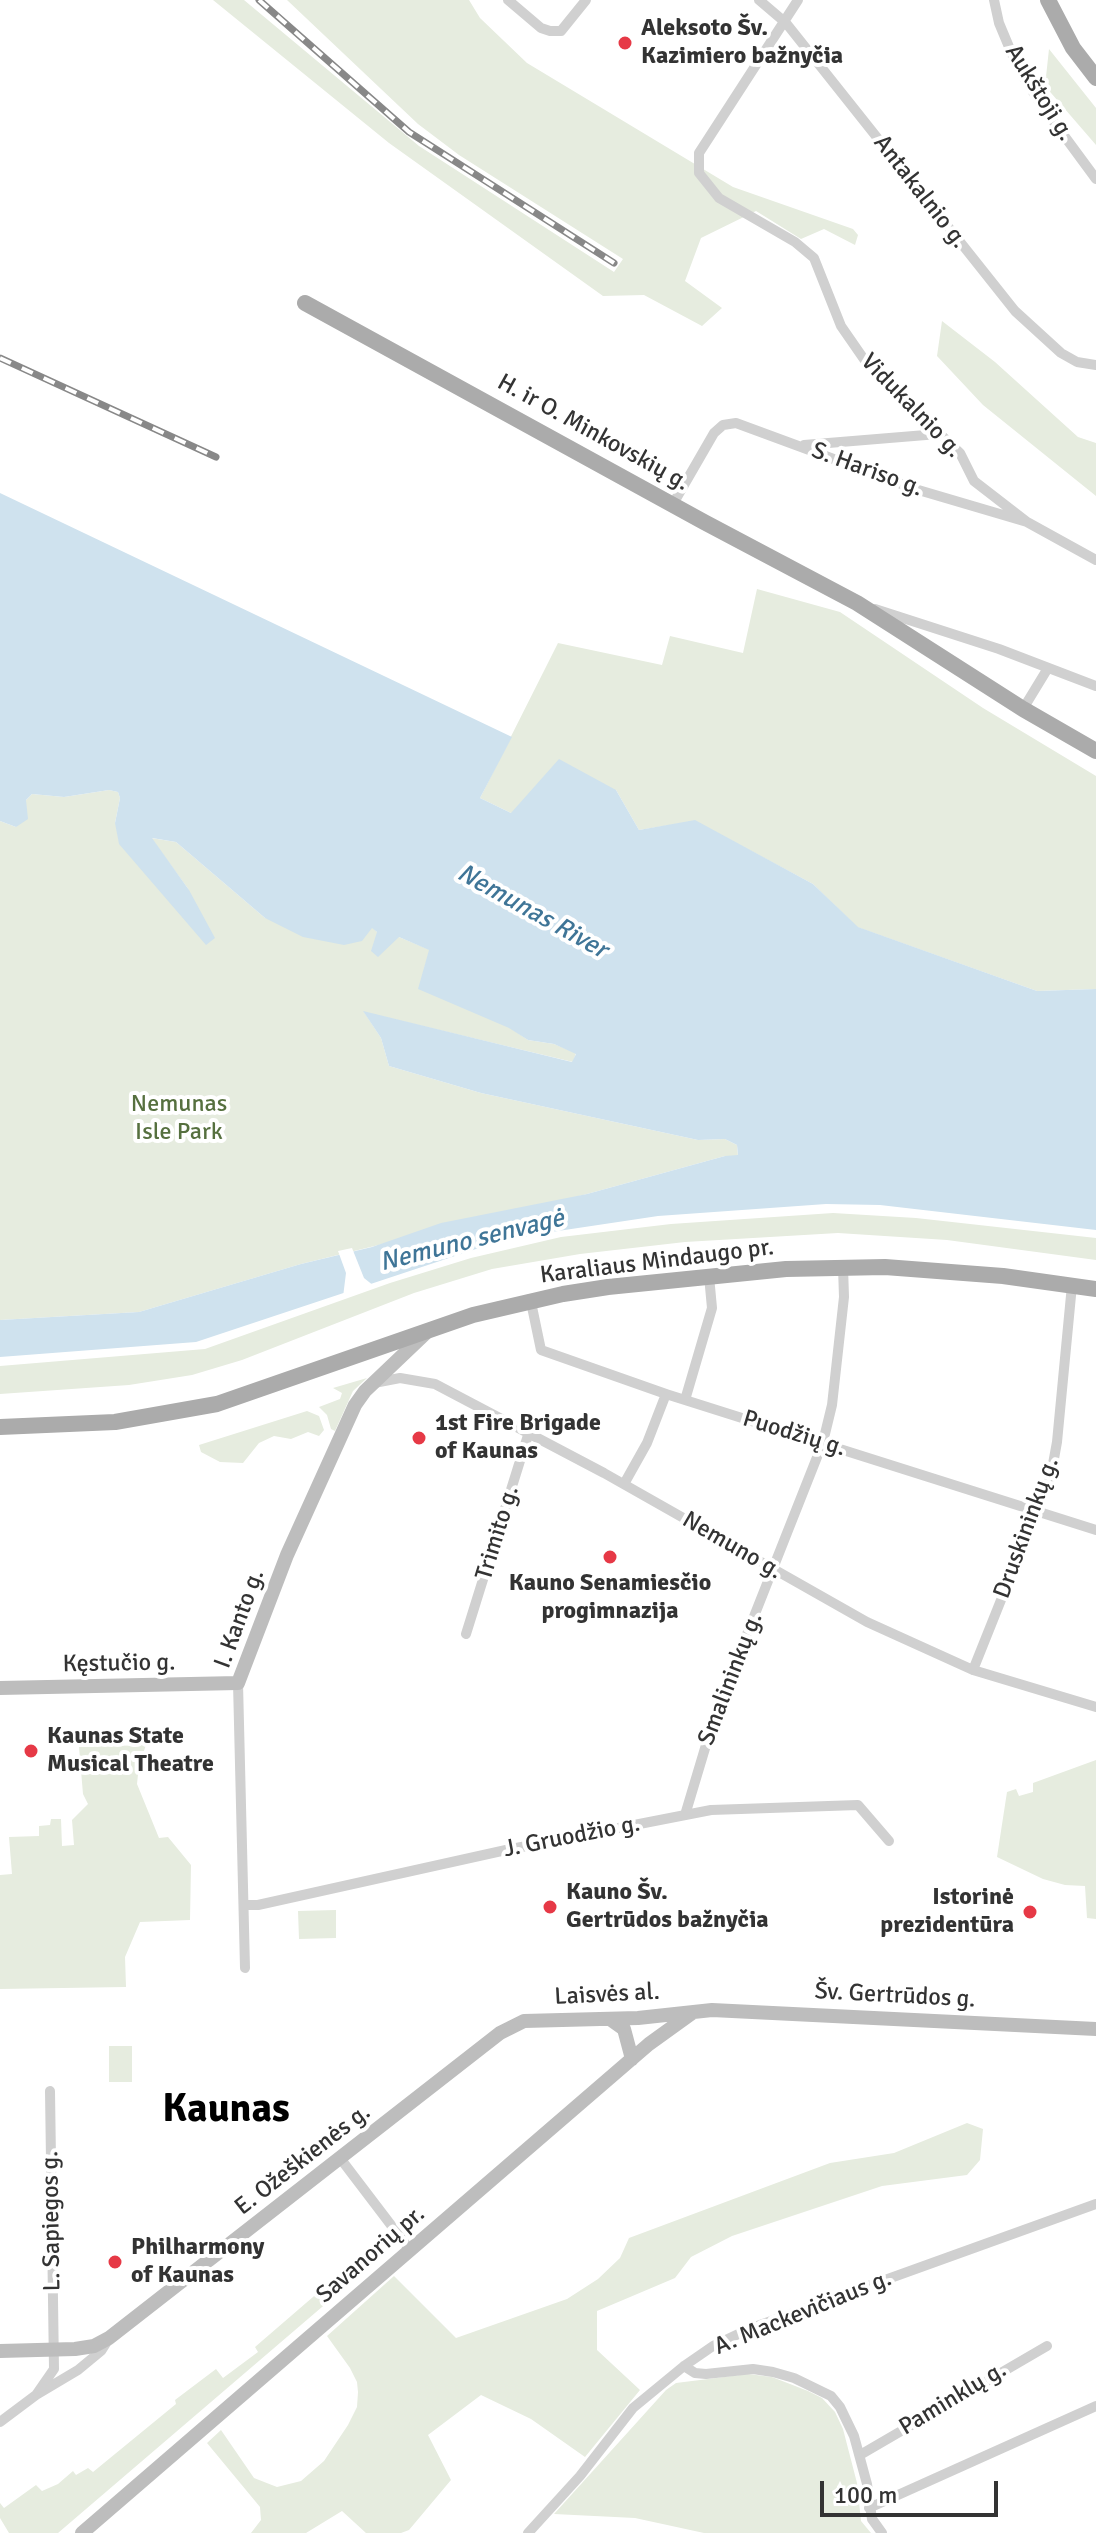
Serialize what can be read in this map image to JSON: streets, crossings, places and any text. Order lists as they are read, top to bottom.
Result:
{
  "streets": {
    "main road": ["H. ir O. Minkovskių g.", "Karaliaus Mindaugo pr."],
    "street": [
      "Aukštoji g.",
      "Antakalnio g.",
      "Vidukalnio g.",
      "S. Hariso g.",
      "Puodžių g.",
      "Druskininkų g.",
      "Trimito g.",
      "Nemuno g.",
      "I. Kanto g.",
      "Kęstučio g.",
      "Smalininkų g.",
      "J. Gruodžio g.",
      "Laisvės al.",
      "Šv. Gertrūdos g.",
      "E. Ožeškienės g.",
      "L. Sapiegos g.",
      "Savanorių pr.",
      "A. Mackevičiaus g.",
      "Paminklų g."
    ]
  },
  "crossings": [
    ["Antakalnio g.", "Vidukalnio g."],
    ["Vidukalnio g.", "S. Hariso g."],
    ["H. ir O. Minkovskių g.", "S. Hariso g."],
    ["Karaliaus Mindaugo pr.", "Puodžių g."],
    ["Karaliaus Mindaugo pr.", "Druskininkų g."],
    ["Karaliaus Mindaugo pr.", "I. Kanto g."],
    ["Karaliaus Mindaugo pr.", "Smalininkų g."],
    ["Puodžių g.", "Druskininkų g."],
    ["Puodžių g.", "Smalininkų g."],
    ["Druskininkų g.", "Nemuno g."],
    ["Trimito g.", "Nemuno g."],
    ["Nemuno g.", "I. Kanto g."],
    ["Nemuno g.", "Smalininkų g."],
    ["I. Kanto g.", "Kęstučio g."],
    ["I. Kanto g.", "J. Gruodžio g."],
    ["Smalininkų g.", "J. Gruodžio g."],
    ["Laisvės al.", "Šv. Gertrūdos g."],
    ["Laisvės al.", "E. Ožeškienės g."],
    ["Laisvės al.", "Savanorių pr."],
    ["Šv. Gertrūdos g.", "Savanorių pr."],
    ["E. Ožeškienės g.", "L. Sapiegos g."]
  ],
  "districts": ["Kaunas"],
  "water": ["Nemunas River", "Nemuno senvagė"],
  "parks": ["Nemunas Isle Park"],
  "places": [
    "Aleksoto Šv. Kazimiero bažnyčia",
    "1st Fire Brigade of Kaunas",
    "Kauno Senamiesčio progimnazija",
    "Kaunas State Musical Theatre",
    "Kauno Šv. Gertrūdos bažnyčia",
    "Istorinė prezidentūra",
    "Philharmony of Kaunas"
  ],
  "scale_bar": "100 m"
}
